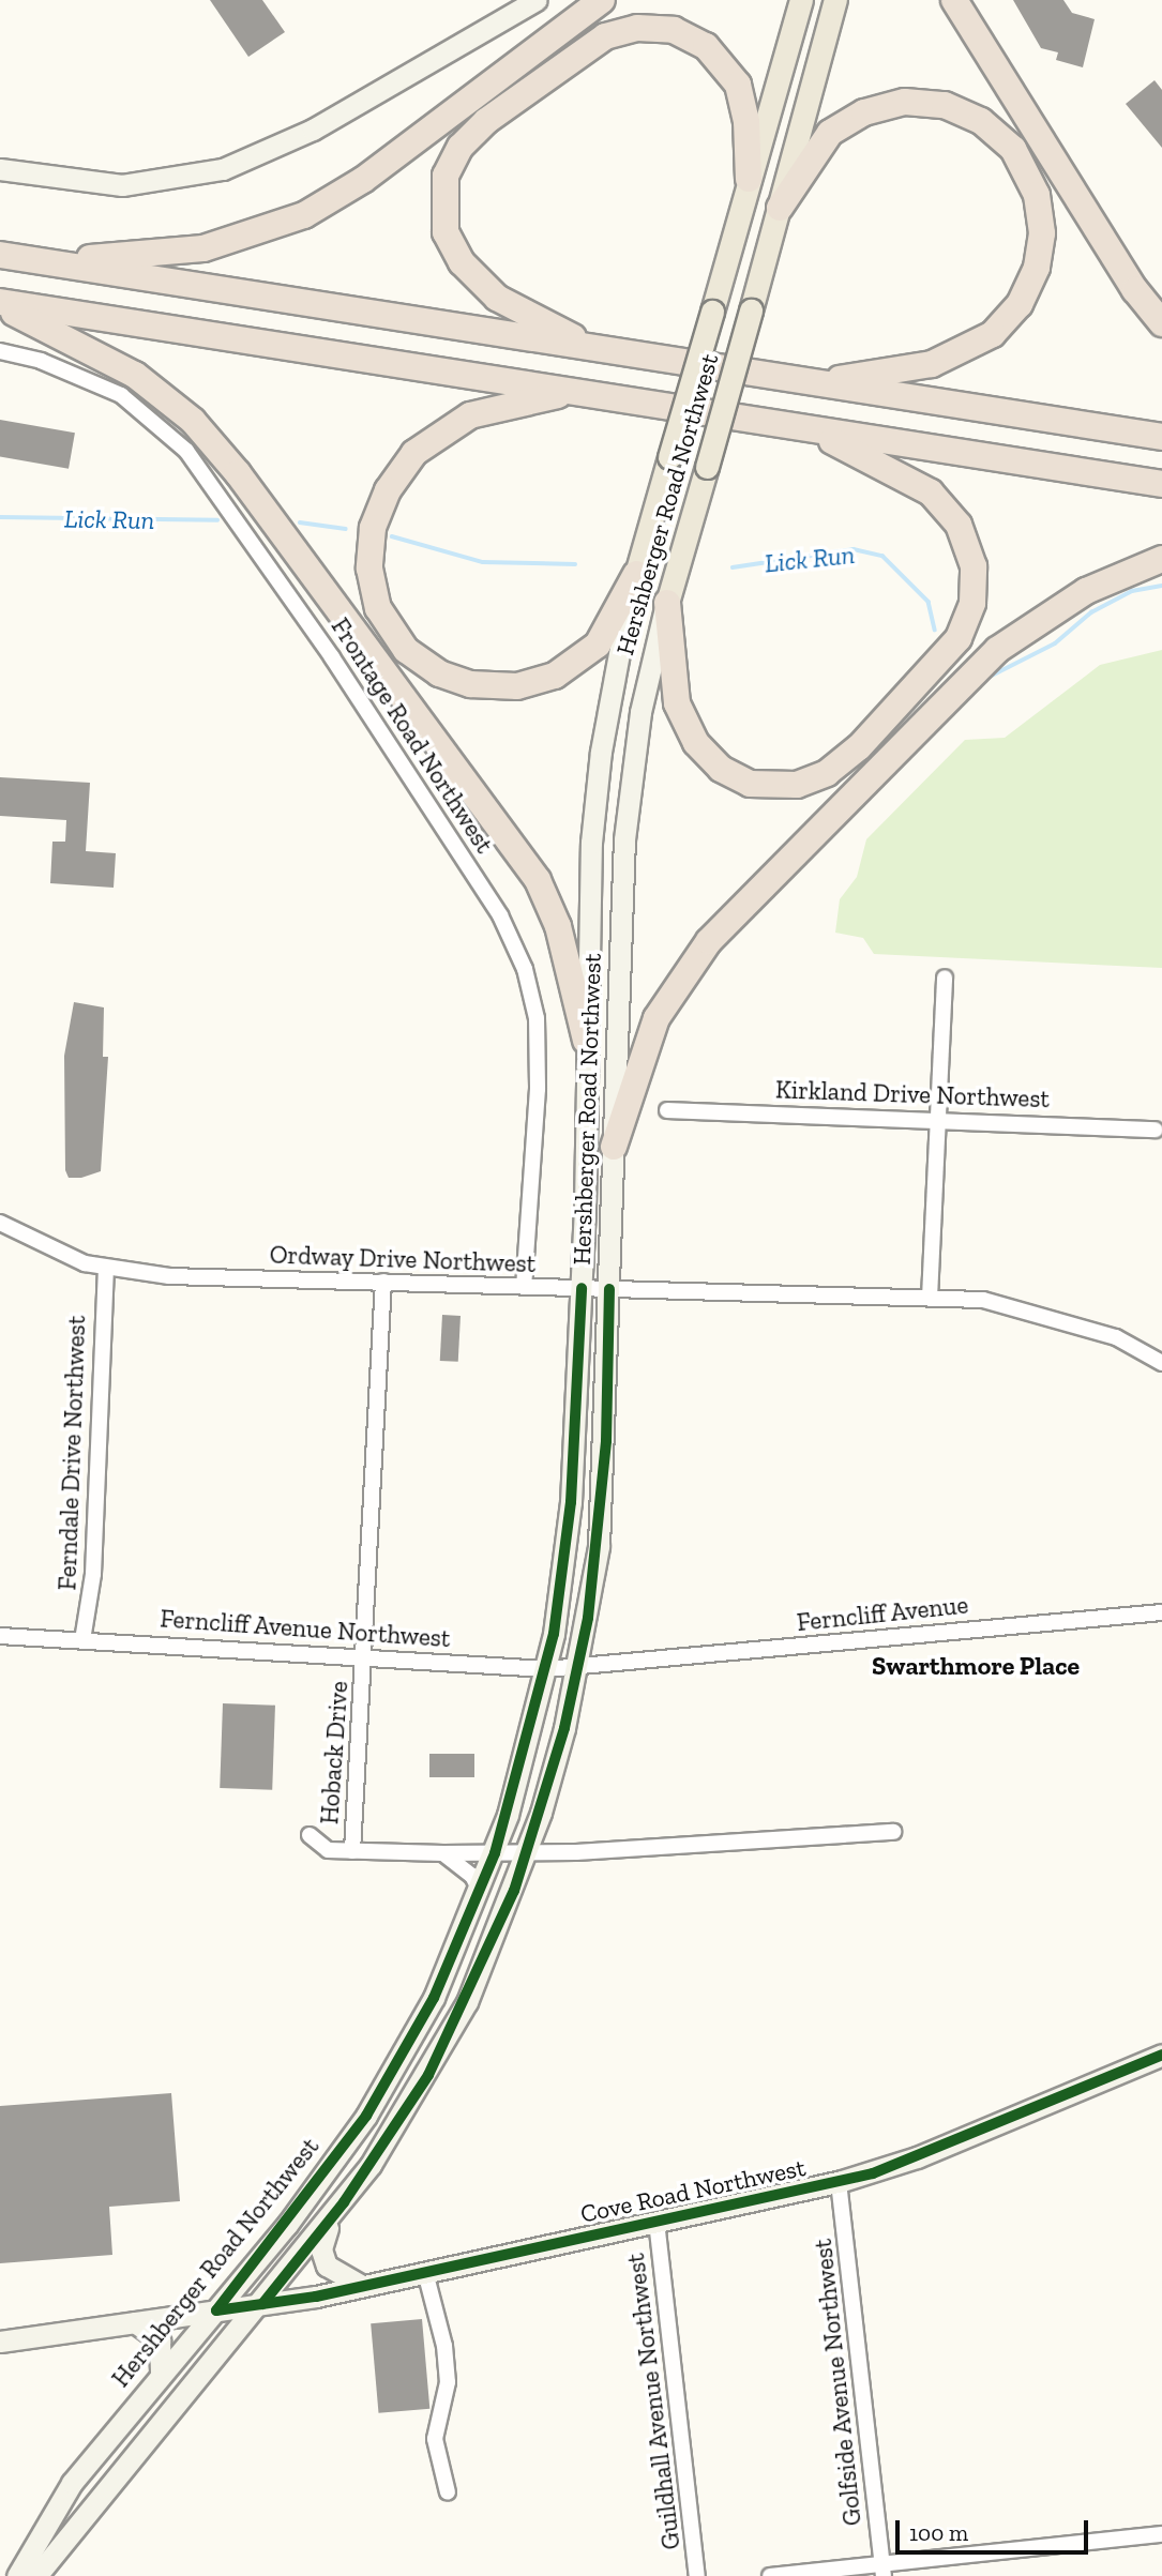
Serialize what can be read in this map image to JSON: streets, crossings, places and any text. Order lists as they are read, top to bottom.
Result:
{
  "streets": {
    "main road": ["Hershberger Road Northwest", "Cove Road Northwest"],
    "street": [
      "Frontage Road Northwest",
      "Kirkland Drive Northwest",
      "Ordway Drive Northwest",
      "Ferndale Drive Northwest",
      "Ferncliff Avenue",
      "Ferncliff Avenue Northwest",
      "Hoback Drive",
      "Golfside Avenue Northwest",
      "Guildhall Avenue Northwest"
    ]
  },
  "crossings": [
    ["Hershberger Road Northwest", "Ordway Drive Northwest"],
    ["Hershberger Road Northwest", "Ferncliff Avenue Northwest"],
    ["Hershberger Road Northwest", "Cove Road Northwest"],
    ["Frontage Road Northwest", "Ordway Drive Northwest"],
    ["Ordway Drive Northwest", "Ferndale Drive Northwest"],
    ["Ordway Drive Northwest", "Hoback Drive"],
    ["Ferndale Drive Northwest", "Ferncliff Avenue Northwest"],
    ["Ferncliff Avenue", "Ferncliff Avenue Northwest"],
    ["Ferncliff Avenue Northwest", "Hoback Drive"],
    ["Cove Road Northwest", "Golfside Avenue Northwest"],
    ["Cove Road Northwest", "Guildhall Avenue Northwest"]
  ],
  "districts": ["Swarthmore Place"],
  "water": ["Lick Run"],
  "scale_bar": "100 m"
}
